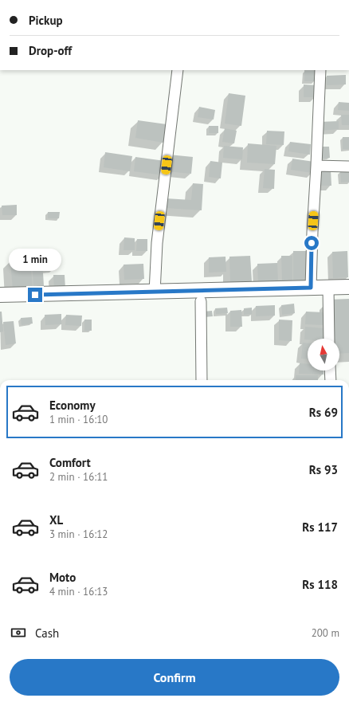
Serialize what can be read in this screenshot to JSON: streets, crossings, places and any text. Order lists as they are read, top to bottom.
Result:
{
  "north": "top",
  "page": {
    "banner": ["Pickup", "Drop-off"],
    "bubble": "1 min",
    "list": [
      {
        "name": "Economy",
        "note": "1 min · 16:10",
        "value": "Rs 69"
      },
      {
        "name": "Comfort",
        "note": "2 min · 16:11",
        "value": "Rs 93"
      },
      {
        "name": "XL",
        "note": "3 min · 16:12",
        "value": "Rs 117"
      },
      {
        "name": "Moto",
        "note": "4 min · 16:13",
        "value": "Rs 118"
      }
    ],
    "pay": ["Cash", "200 m"],
    "buttons": "Confirm"
  }
}
